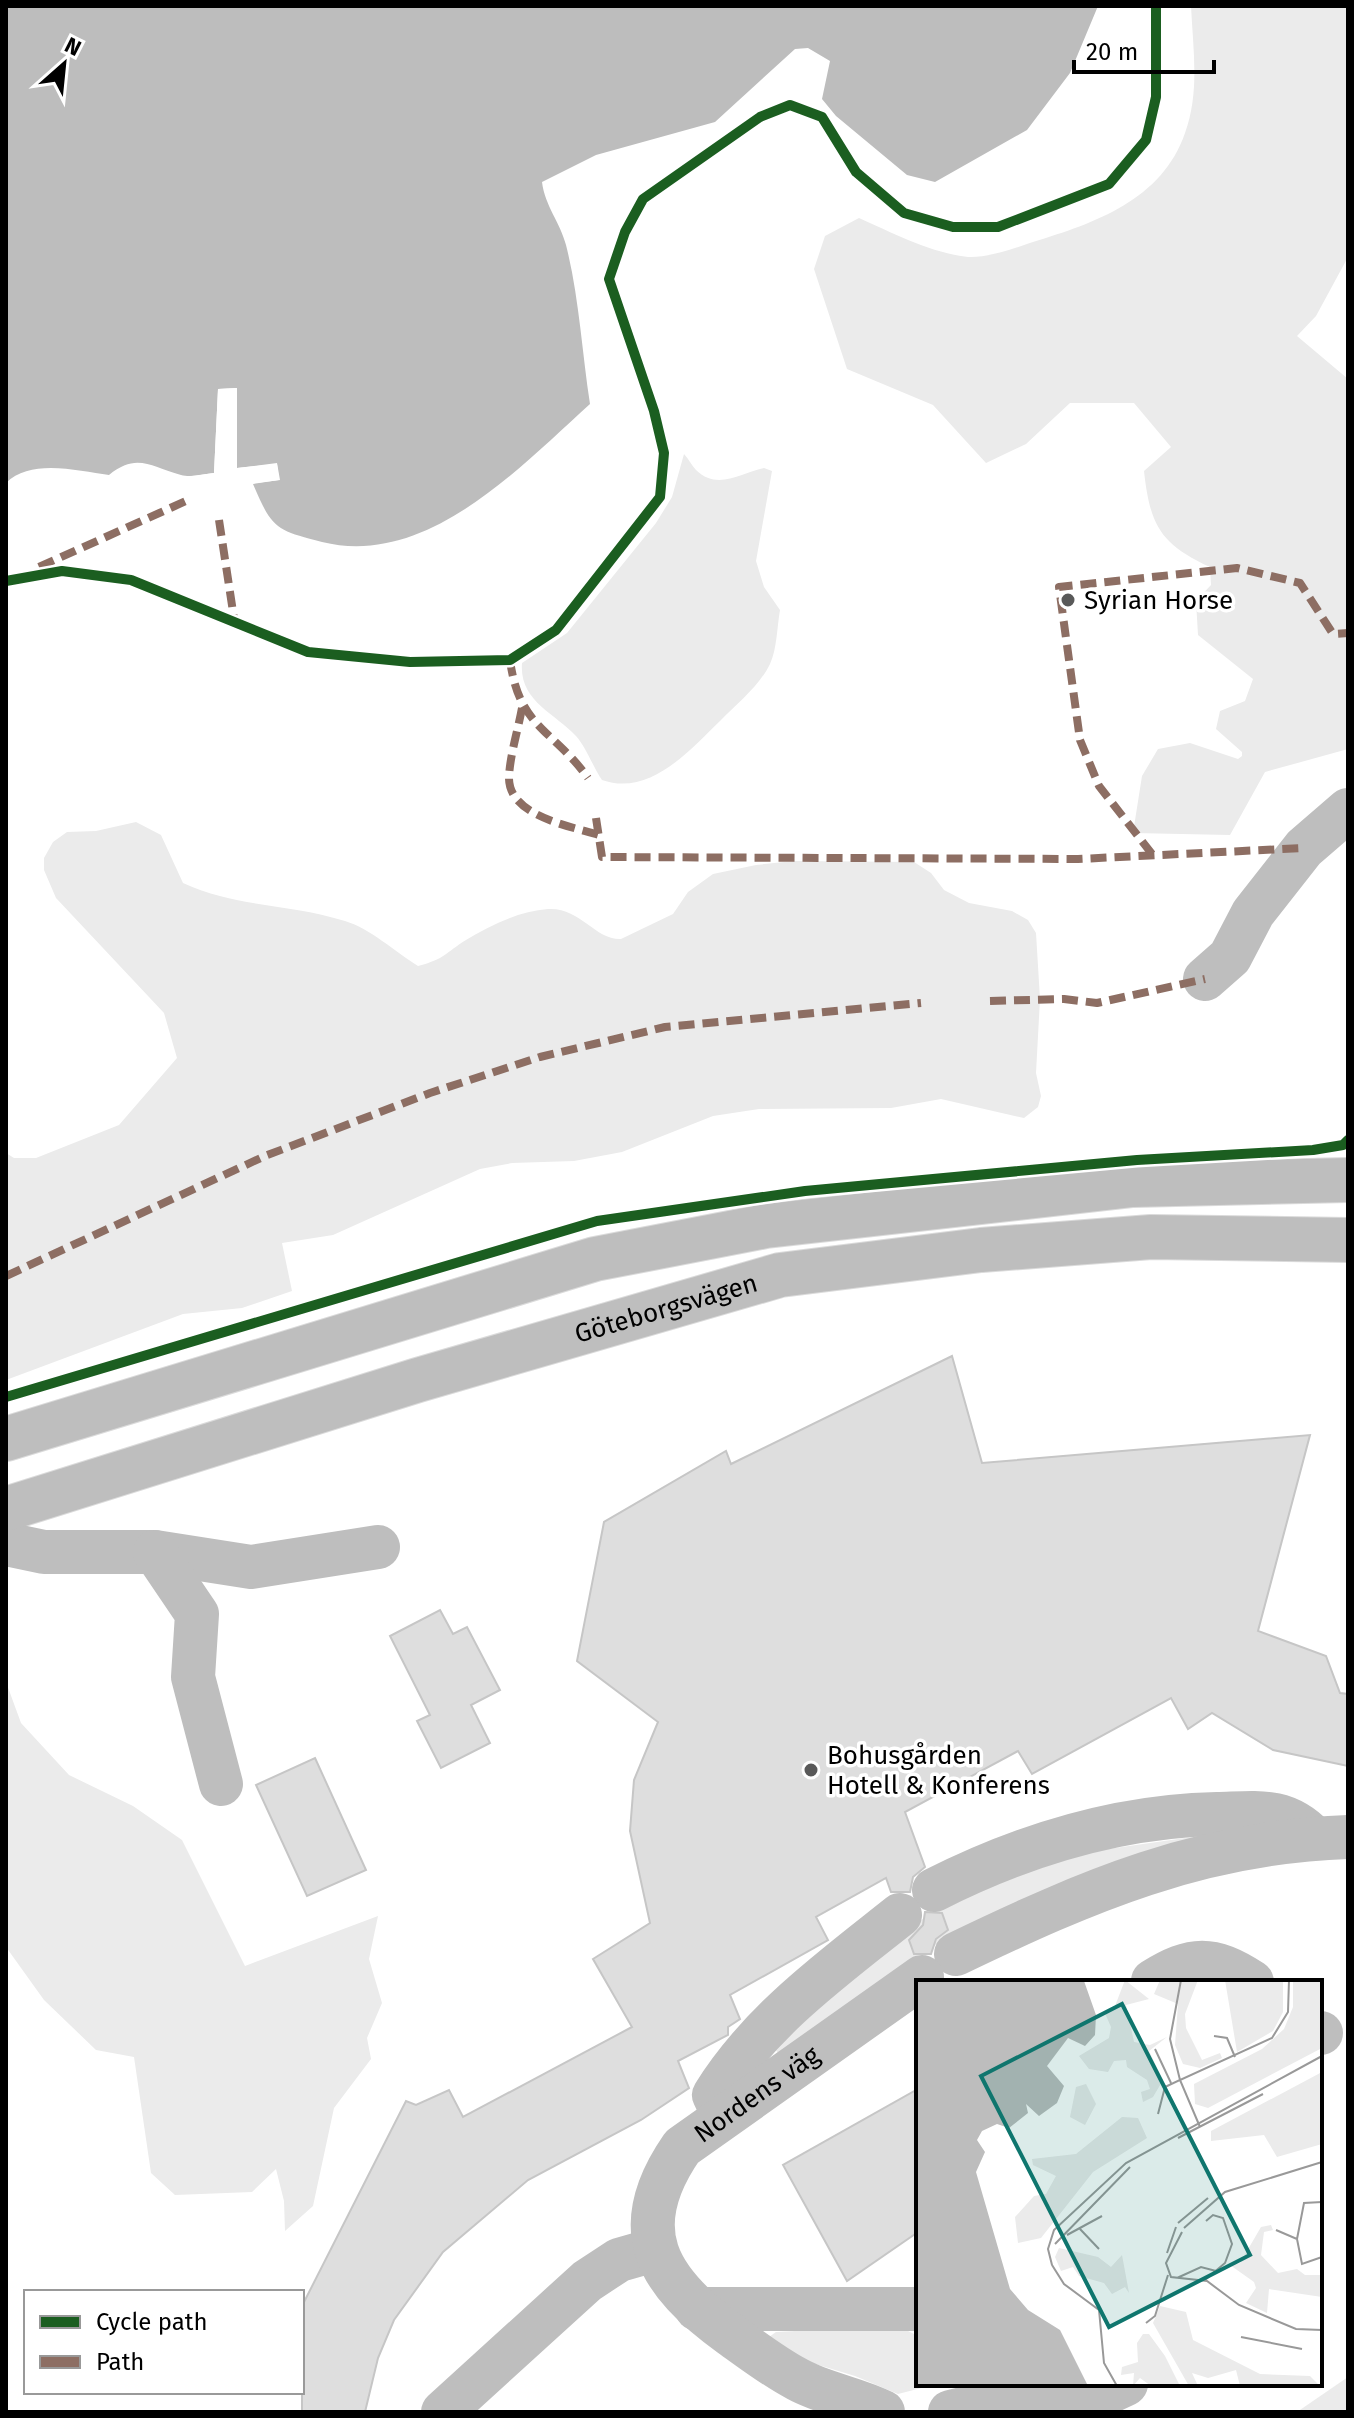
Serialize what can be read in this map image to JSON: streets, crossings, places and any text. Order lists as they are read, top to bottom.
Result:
{
  "streets": {
    "main road": ["Göteborgsvägen", "Nordens väg"]
  },
  "places": ["Syrian Horse", "Bohusgården Hotell & Konferens"],
  "legend": ["Cycle path", "Path"],
  "scale_bar": "20 m",
  "north": "top right"
}
